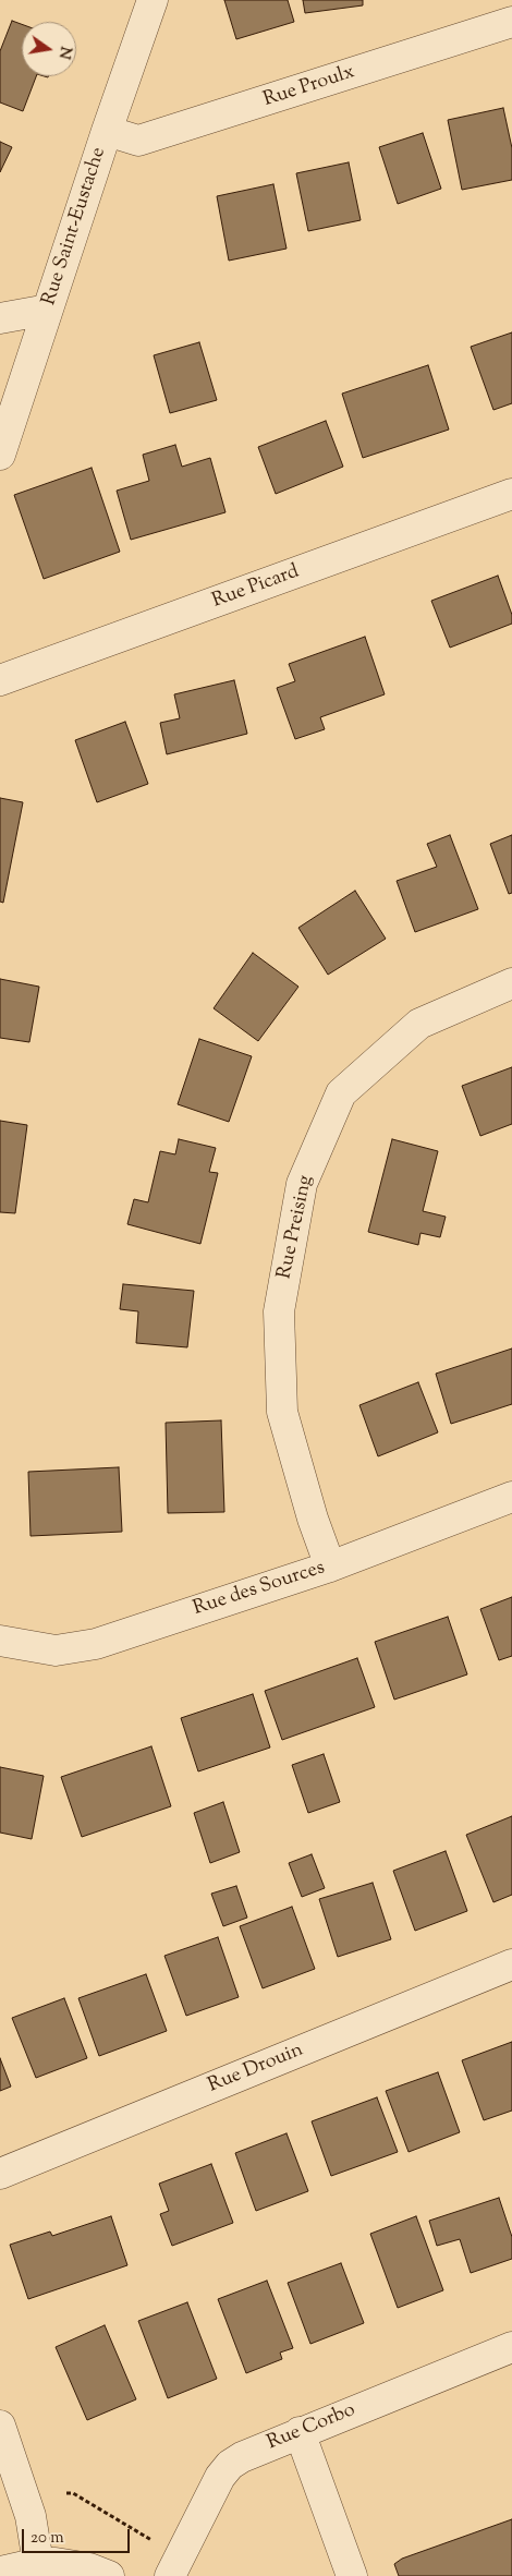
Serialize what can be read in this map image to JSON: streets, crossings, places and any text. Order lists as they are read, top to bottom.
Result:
{
  "streets": {
    "street": [
      "Rue Proulx",
      "Rue Saint-Eustache",
      "Rue Picard",
      "Rue Preising",
      "Rue des Sources",
      "Rue Drouin",
      "Rue Corbo"
    ]
  },
  "crossings": [
    ["Rue Proulx", "Rue Saint-Eustache"],
    ["Rue Preising", "Rue des Sources"]
  ],
  "scale_bar": "20 m",
  "north": "right"
}
